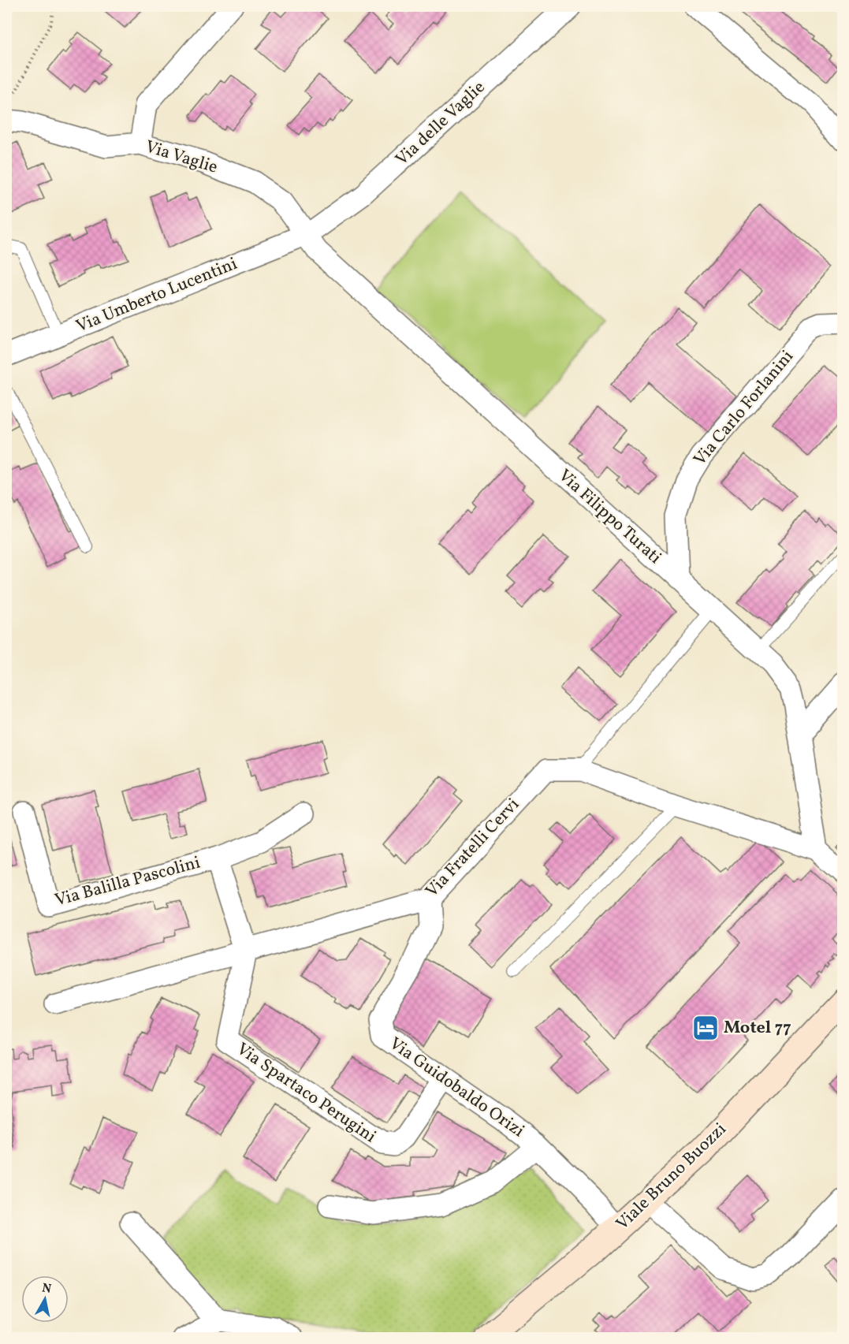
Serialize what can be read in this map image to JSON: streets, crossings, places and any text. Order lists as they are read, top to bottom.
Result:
{
  "streets": {
    "main road": ["Viale Bruno Buozzi"],
    "street": [
      "Via delle Vaglie",
      "Via Vaglie",
      "Via Umberto Lucentini",
      "Via Carlo Forlanini",
      "Via Filippo Turati",
      "Via Fratelli Cervi",
      "Via Balilla Pascolini",
      "Via Guidobaldo Orizi",
      "Via Spartaco Perugini"
    ]
  },
  "crossings": [
    ["Via delle Vaglie", "Via Vaglie"],
    ["Via delle Vaglie", "Via Umberto Lucentini"],
    ["Via delle Vaglie", "Via Filippo Turati"],
    ["Via Vaglie", "Via Umberto Lucentini"],
    ["Via Vaglie", "Via Filippo Turati"],
    ["Via Umberto Lucentini", "Via Filippo Turati"],
    ["Via Carlo Forlanini", "Via Filippo Turati"],
    ["Via Filippo Turati", "Via Fratelli Cervi"],
    ["Via Fratelli Cervi", "Via Balilla Pascolini"],
    ["Via Fratelli Cervi", "Via Guidobaldo Orizi"],
    ["Via Fratelli Cervi", "Via Spartaco Perugini"],
    ["Via Balilla Pascolini", "Via Spartaco Perugini"],
    ["Via Guidobaldo Orizi", "Via Spartaco Perugini"],
    ["Via Guidobaldo Orizi", "Viale Bruno Buozzi"]
  ],
  "places": {
    "hotel": ["Motel 77"]
  },
  "north": "top"
}
